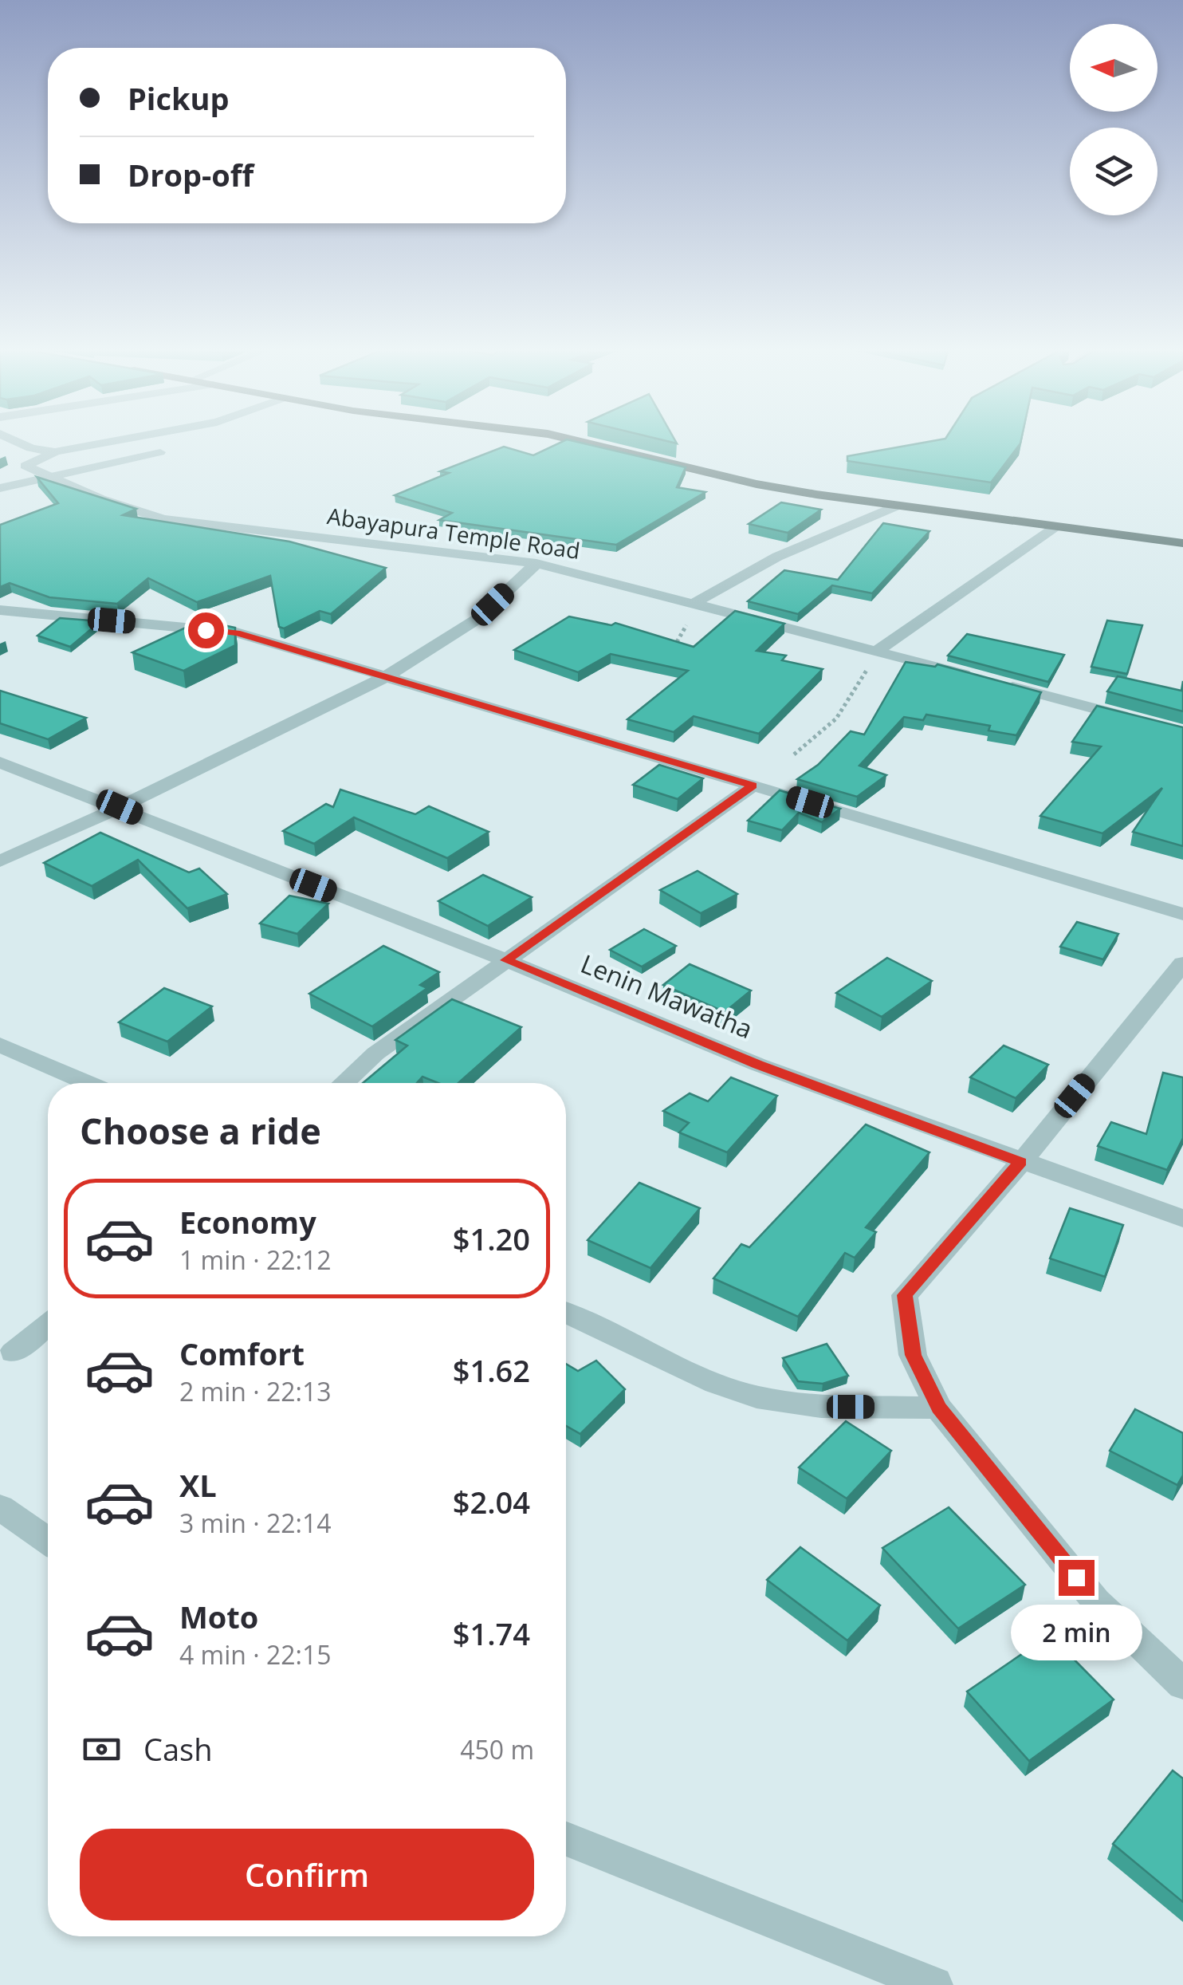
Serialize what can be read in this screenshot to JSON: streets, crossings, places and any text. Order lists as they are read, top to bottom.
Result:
{
  "streets": {
    "street": ["Abayapura Temple Road", "Lenin Mawatha"]
  },
  "north": "left",
  "page": {
    "banner": ["Pickup", "Drop-off"],
    "heading": "Choose a ride",
    "list": [
      {
        "name": "Economy",
        "note": "1 min · 22:12",
        "value": "$1.20"
      },
      {
        "name": "Comfort",
        "note": "2 min · 22:13",
        "value": "$1.62"
      },
      {
        "name": "XL",
        "note": "3 min · 22:14",
        "value": "$2.04"
      },
      {
        "name": "Moto",
        "note": "4 min · 22:15",
        "value": "$1.74"
      }
    ],
    "bubble": "2 min",
    "pay": ["Cash", "450 m"],
    "buttons": "Confirm"
  }
}
